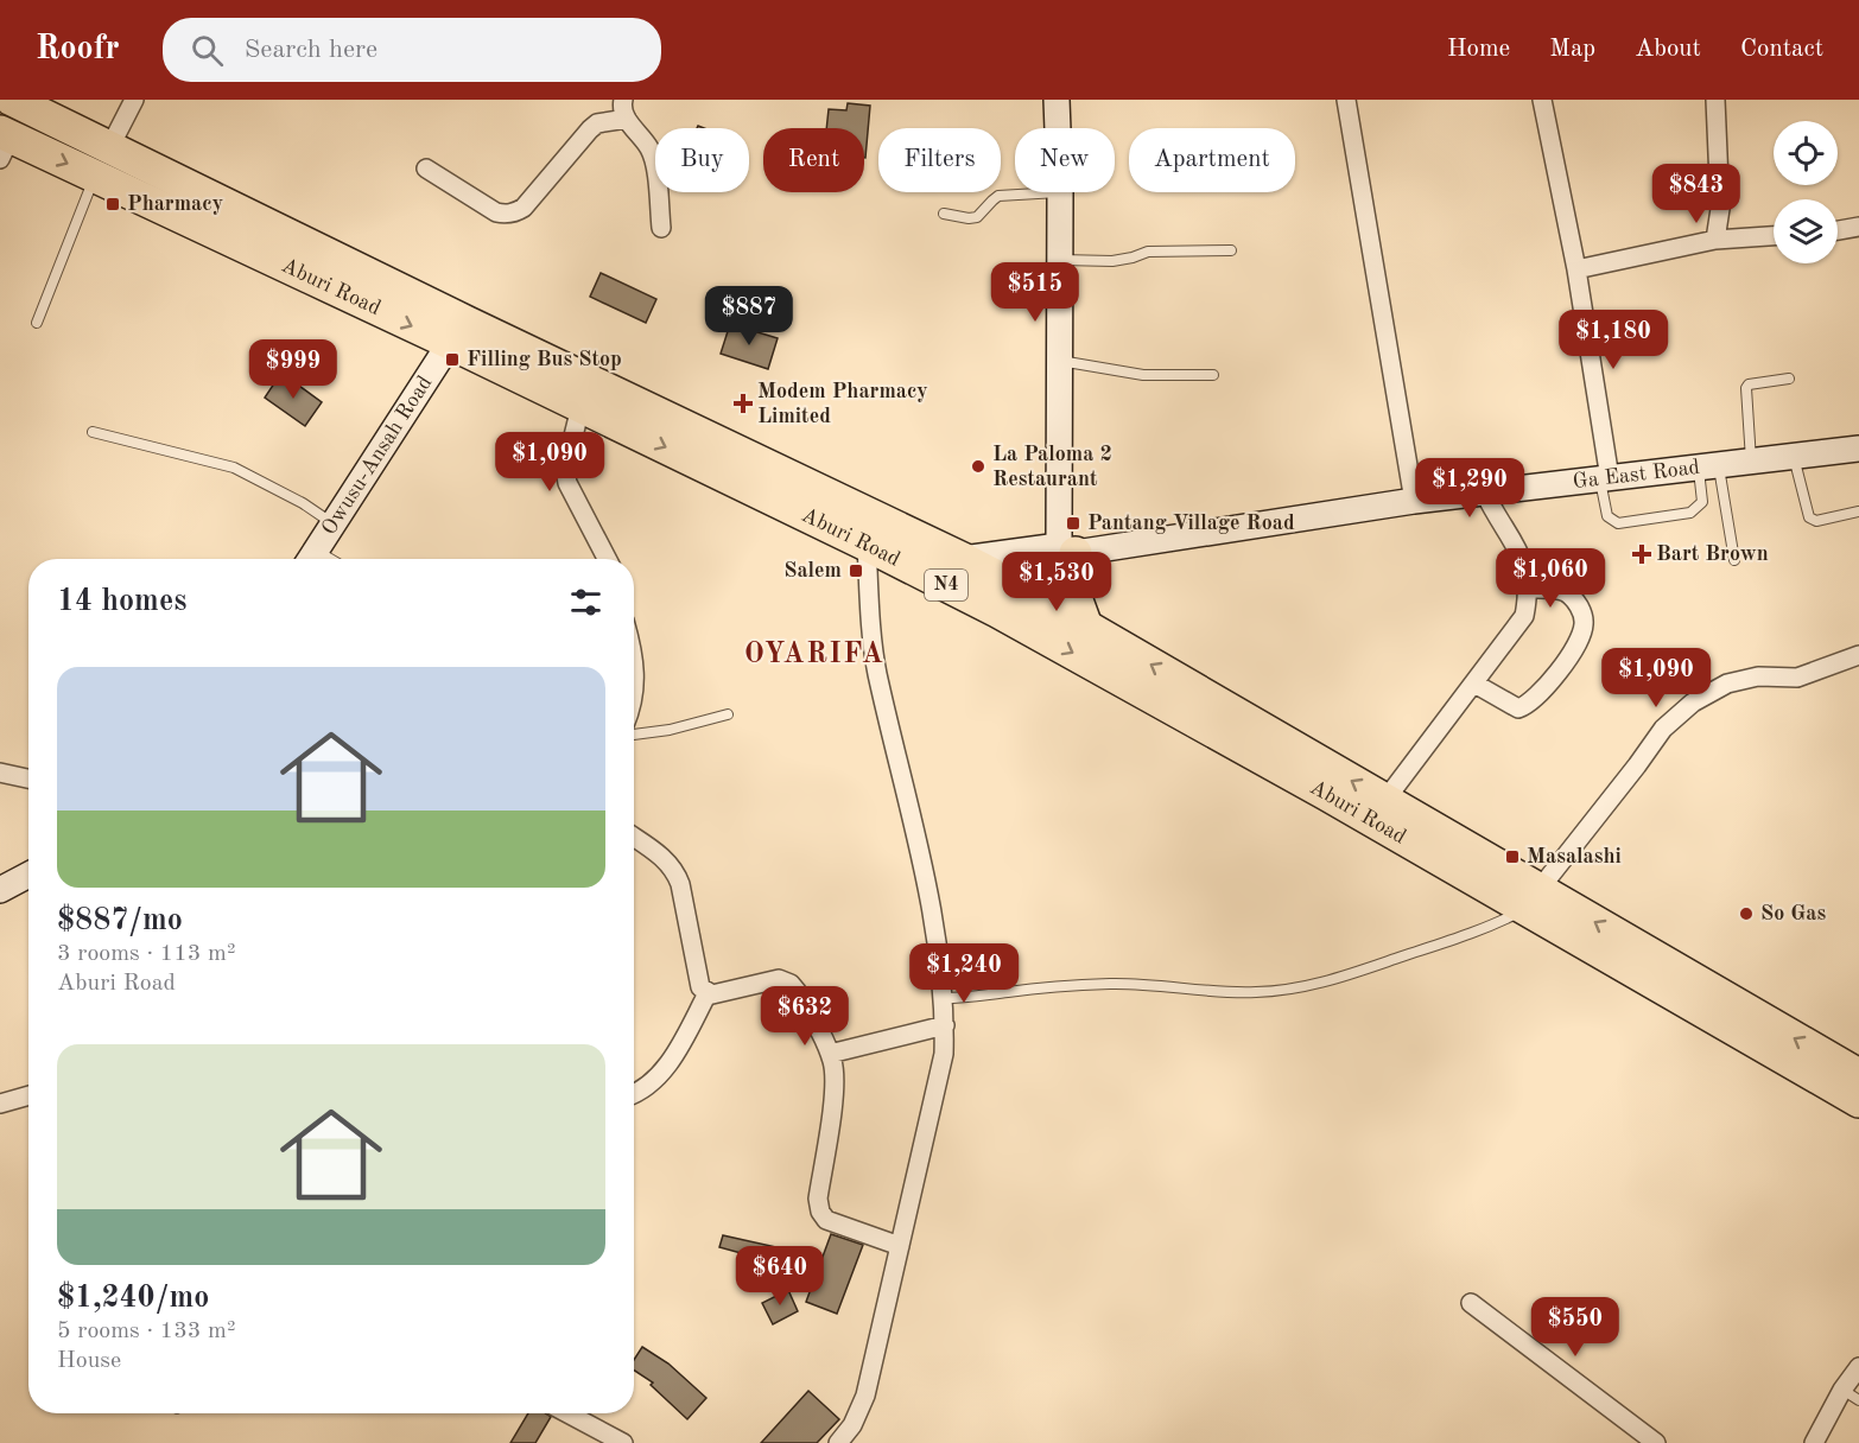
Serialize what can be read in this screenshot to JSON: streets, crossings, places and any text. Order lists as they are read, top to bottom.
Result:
{
  "streets": {
    "highway": ["Aburi Road", "N4"],
    "street": ["Owusu-Ansah Road", "Ga East Road"]
  },
  "crossings": [
    ["Aburi Road", "Owusu-Ansah Road"],
    ["Aburi Road", "Ga East Road"]
  ],
  "districts": ["OYARIFA"],
  "places": {
    "transit": [
      "Pharmacy",
      "Filling Bus Stop",
      "Pantang Village Road",
      "Salem",
      "Masalashi"
    ],
    "health": ["Modem Pharmacy Limited", "Bart Brown"],
    "other": ["La Paloma 2 Restaurant", "So Gas"]
  },
  "page": {
    "header": "Roofr",
    "search": "Search here",
    "nav": [
      "Home",
      "Map",
      "About",
      "Contact"
    ],
    "chip": [
      "Buy",
      "Rent",
      "Filters",
      "New",
      "Apartment"
    ],
    "price": [
      "$843",
      "$515",
      "$887",
      "$1,180",
      "$999",
      "$1,090",
      "$1,290",
      "$1,060",
      "$1,530",
      "$1,090",
      "$1,240",
      "$632",
      "$640",
      "$550"
    ],
    "heading": "14 homes",
    "list": [
      {
        "name": "$887/mo",
        "note": "3 rooms · 113 m² · Aburi Road"
      },
      {
        "name": "$1,240/mo",
        "note": "5 rooms · 133 m² · House"
      }
    ]
  }
}
